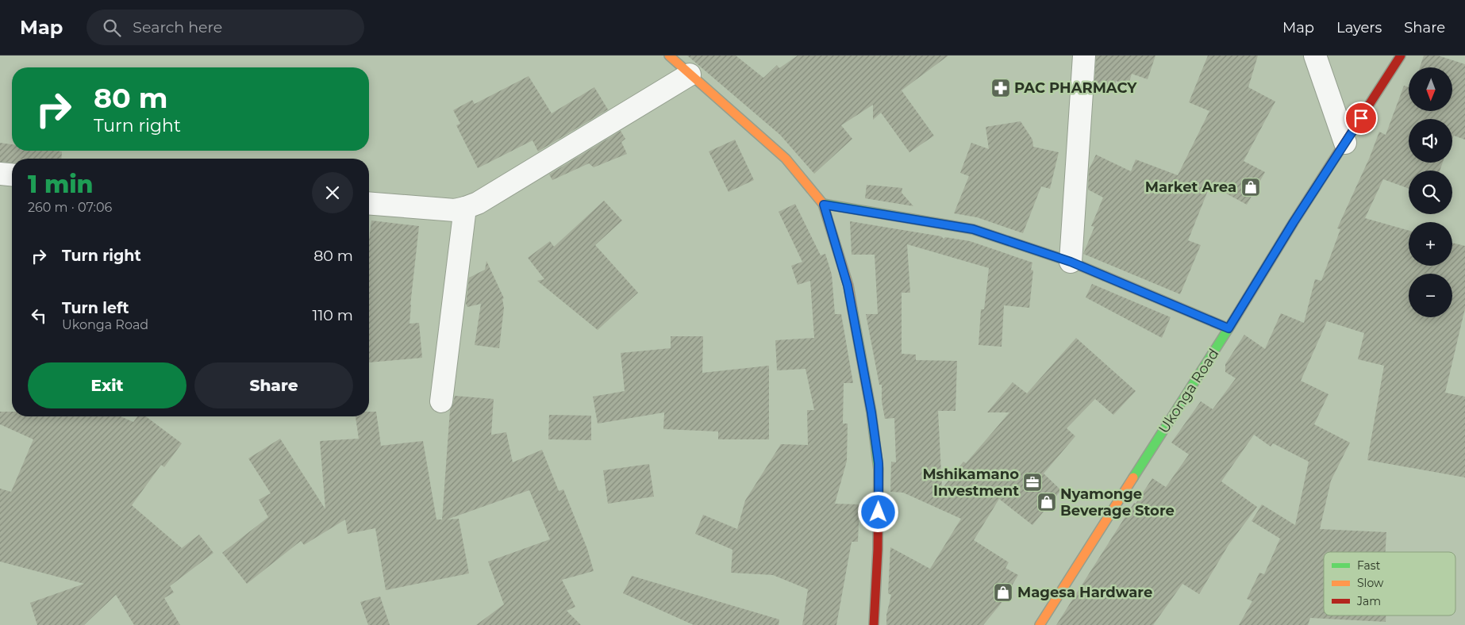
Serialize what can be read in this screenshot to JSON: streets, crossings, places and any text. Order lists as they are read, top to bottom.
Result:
{
  "streets": {
    "street": ["Ukonga Road"]
  },
  "places": {
    "pharmacy": ["PAC PHARMACY"],
    "shop": ["Market Area", "Nyamonge Beverage Store", "Magesa Hardware"],
    "office": ["Mshikamano Investment"]
  },
  "legend": ["Fast", "Slow", "Jam"],
  "north": "bottom",
  "page": {
    "header": "Map",
    "search": "Search here",
    "nav": ["Map", "Layers", "Share"],
    "map_buttons": ["+", "−"],
    "turn": ["80 m", "Turn right"],
    "heading": ["1 min", "260 m · 07:06"],
    "list": [
      {
        "name": "Turn right",
        "value": "80 m"
      },
      {
        "name": "Turn left",
        "note": "Ukonga Road",
        "value": "110 m"
      }
    ],
    "buttons": ["Exit", "Share"]
  }
}
